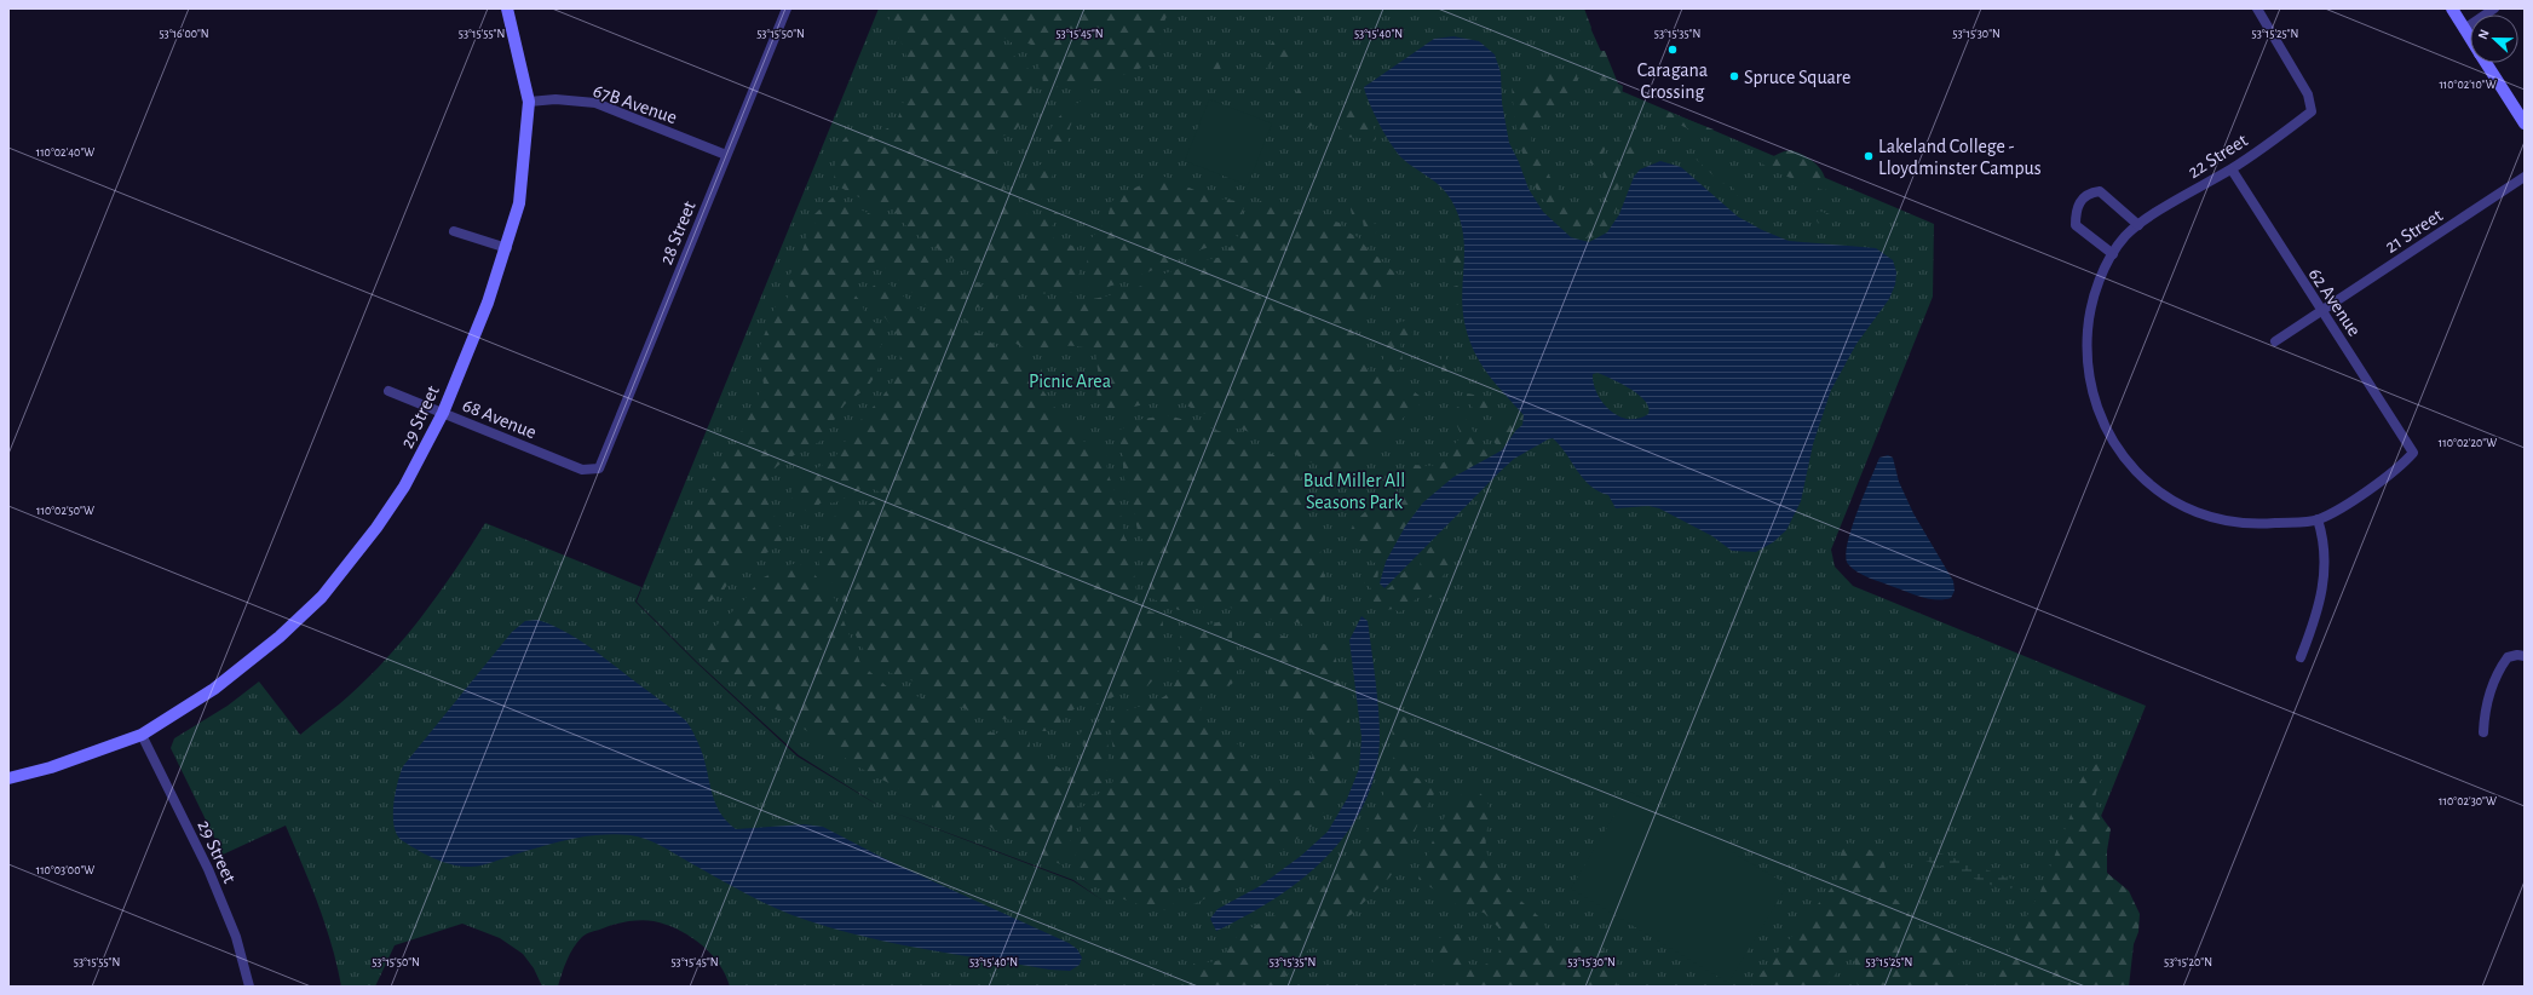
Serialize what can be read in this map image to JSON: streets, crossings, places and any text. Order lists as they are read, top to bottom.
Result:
{
  "streets": {
    "street": [
      "67B Avenue",
      "22 Street",
      "21 Street",
      "28 Street",
      "62 Avenue",
      "29 Street",
      "68 Avenue"
    ]
  },
  "crossings": [
    ["67B Avenue", "28 Street"],
    ["67B Avenue", "29 Street"],
    ["22 Street", "62 Avenue"],
    ["21 Street", "62 Avenue"],
    ["28 Street", "68 Avenue"],
    ["29 Street", "68 Avenue"]
  ],
  "parks": ["Picnic Area", "Bud Miller All Seasons Park"],
  "places": ["Caragana Crossing", "Spruce Square", "Lakeland College - Lloydminster Campus"],
  "north": "left",
  "coordinates": [
    "53°16'00\"N",
    "53°15'55\"N",
    "53°15'50\"N",
    "53°15'45\"N",
    "53°15'40\"N",
    "53°15'35\"N",
    "53°15'30\"N",
    "53°15'25\"N",
    "110°02'10\"W",
    "110°02'40\"W",
    "110°02'20\"W",
    "110°02'50\"W",
    "110°02'30\"W",
    "110°03'00\"W",
    "53°15'20\"N"
  ]
}
